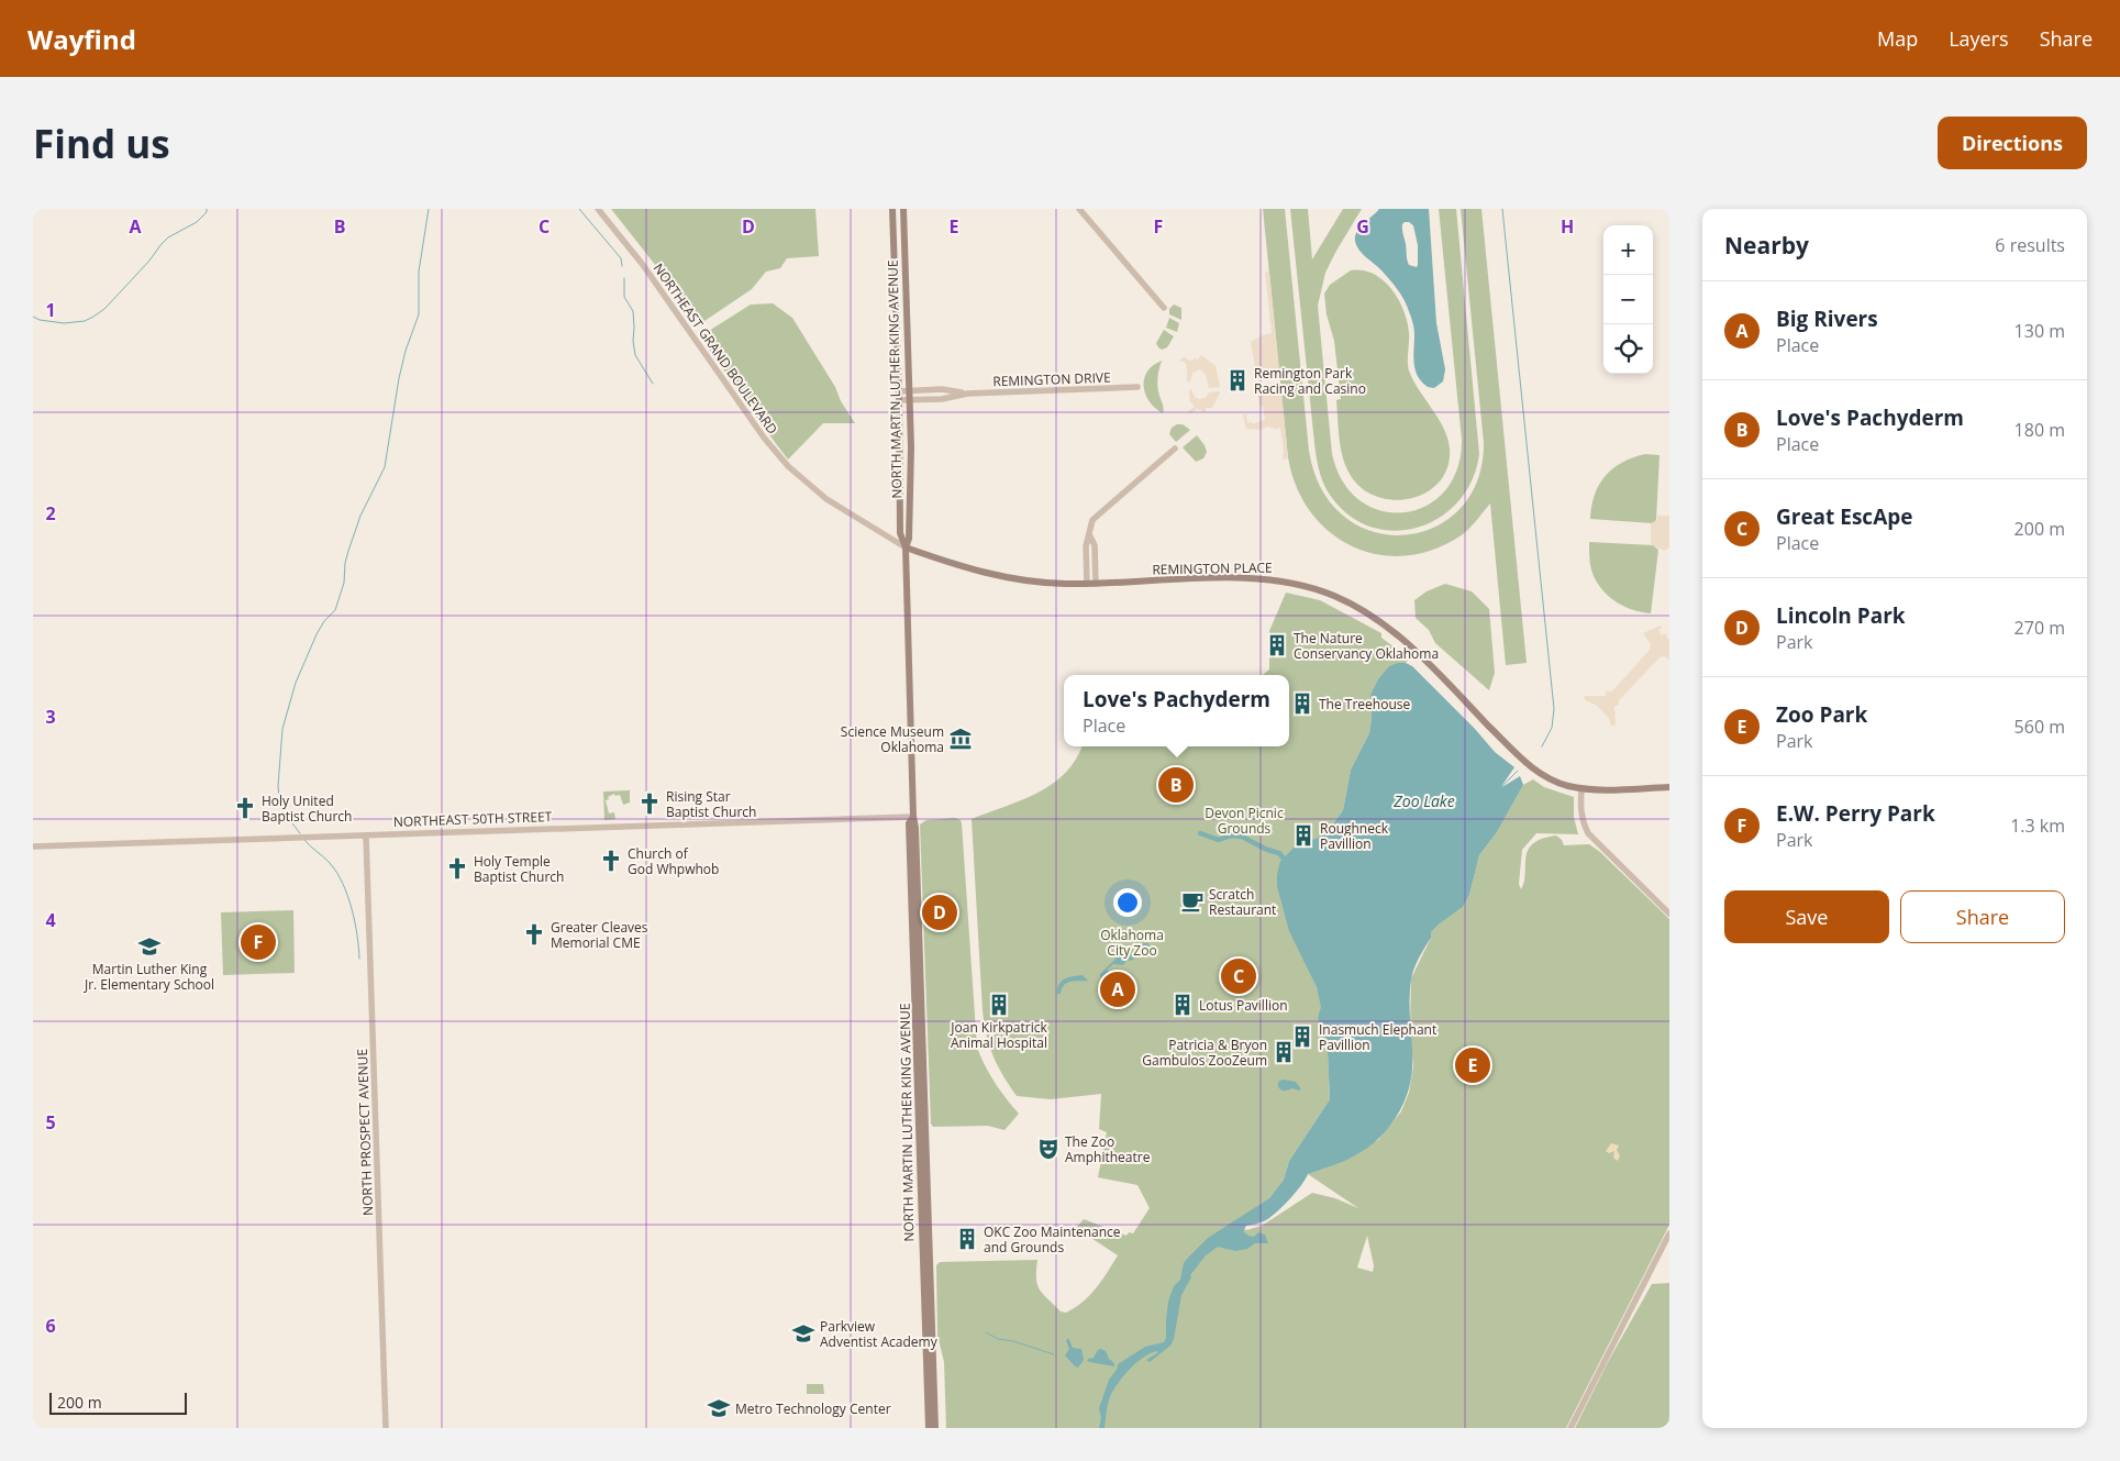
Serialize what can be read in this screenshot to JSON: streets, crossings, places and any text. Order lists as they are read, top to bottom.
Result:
{
  "streets": {
    "main road": ["NORTH MARTIN LUTHER KING AVENUE", "REMINGTON PLACE"],
    "street": [
      "NORTHEAST GRAND BOULEVARD",
      "REMINGTON DRIVE",
      "NORTHEAST 50TH STREET",
      "NORTH PROSPECT AVENUE"
    ]
  },
  "crossings": [
    ["NORTHEAST GRAND BOULEVARD", "NORTH MARTIN LUTHER KING AVENUE"],
    ["NORTHEAST GRAND BOULEVARD", "REMINGTON PLACE"],
    ["NORTH MARTIN LUTHER KING AVENUE", "REMINGTON DRIVE"],
    ["NORTH MARTIN LUTHER KING AVENUE", "REMINGTON PLACE"],
    ["NORTH MARTIN LUTHER KING AVENUE", "NORTHEAST 50TH STREET"],
    ["NORTHEAST 50TH STREET", "NORTH PROSPECT AVENUE"]
  ],
  "water": ["Zoo Lake"],
  "parks": ["Devon Picnic Grounds", "Oklahoma City Zoo"],
  "places": {
    "building": [
      "Remington Park Racing and Casino",
      "The Nature Conservancy Oklahoma",
      "The Treehouse",
      "Roughneck Pavillion",
      "Joan Kirkpatrick Animal Hospital",
      "Lotus Pavillion",
      "Inasmuch Elephant Pavillion",
      "Patricia & Bryon Gambulos ZooZeum",
      "OKC Zoo Maintenance and Grounds"
    ],
    "museum": ["Science Museum Oklahoma"],
    "church": [
      "Rising Star Baptist Church",
      "Holy United Baptist Church",
      "Church of God Whpwhob",
      "Holy Temple Baptist Church",
      "Greater Cleaves Memorial CME"
    ],
    "cafe": ["Scratch Restaurant"],
    "school or university": ["Martin Luther King Jr. Elementary School", "Parkview Adventist Academy", "Metro Technology Center"],
    "theatre": ["The Zoo Amphitheatre"]
  },
  "scale_bar": "200 m",
  "page": {
    "header": "Wayfind",
    "nav": ["Map", "Layers", "Share"],
    "buttons": [
      "Directions",
      ["Save", "Share"]
    ],
    "title": "Find us",
    "heading": ["Nearby", "6 results"],
    "map_buttons": ["+", "−"],
    "list": [
      {
        "mark": "A",
        "name": "Big Rivers",
        "note": "Place",
        "value": "130 m"
      },
      {
        "mark": "B",
        "name": "Love's Pachyderm",
        "note": "Place",
        "value": "180 m"
      },
      {
        "mark": "C",
        "name": "Great EscApe",
        "note": "Place",
        "value": "200 m"
      },
      {
        "mark": "D",
        "name": "Lincoln Park",
        "note": "Park",
        "value": "270 m"
      },
      {
        "mark": "E",
        "name": "Zoo Park",
        "note": "Park",
        "value": "560 m"
      },
      {
        "mark": "F",
        "name": "E.W. Perry Park",
        "note": "Park",
        "value": "1.3 km"
      }
    ],
    "popup": ["Love's Pachyderm", "Place"],
    "pins": [
      "B",
      "D",
      "F",
      "C",
      "A",
      "E"
    ],
    "scale": "200 m"
  },
  "grid": {
    "columns": [
      "A",
      "B",
      "C",
      "D",
      "E",
      "F",
      "G",
      "H"
    ],
    "rows": [
      "1",
      "2",
      "3",
      "4",
      "5",
      "6"
    ]
  }
}
